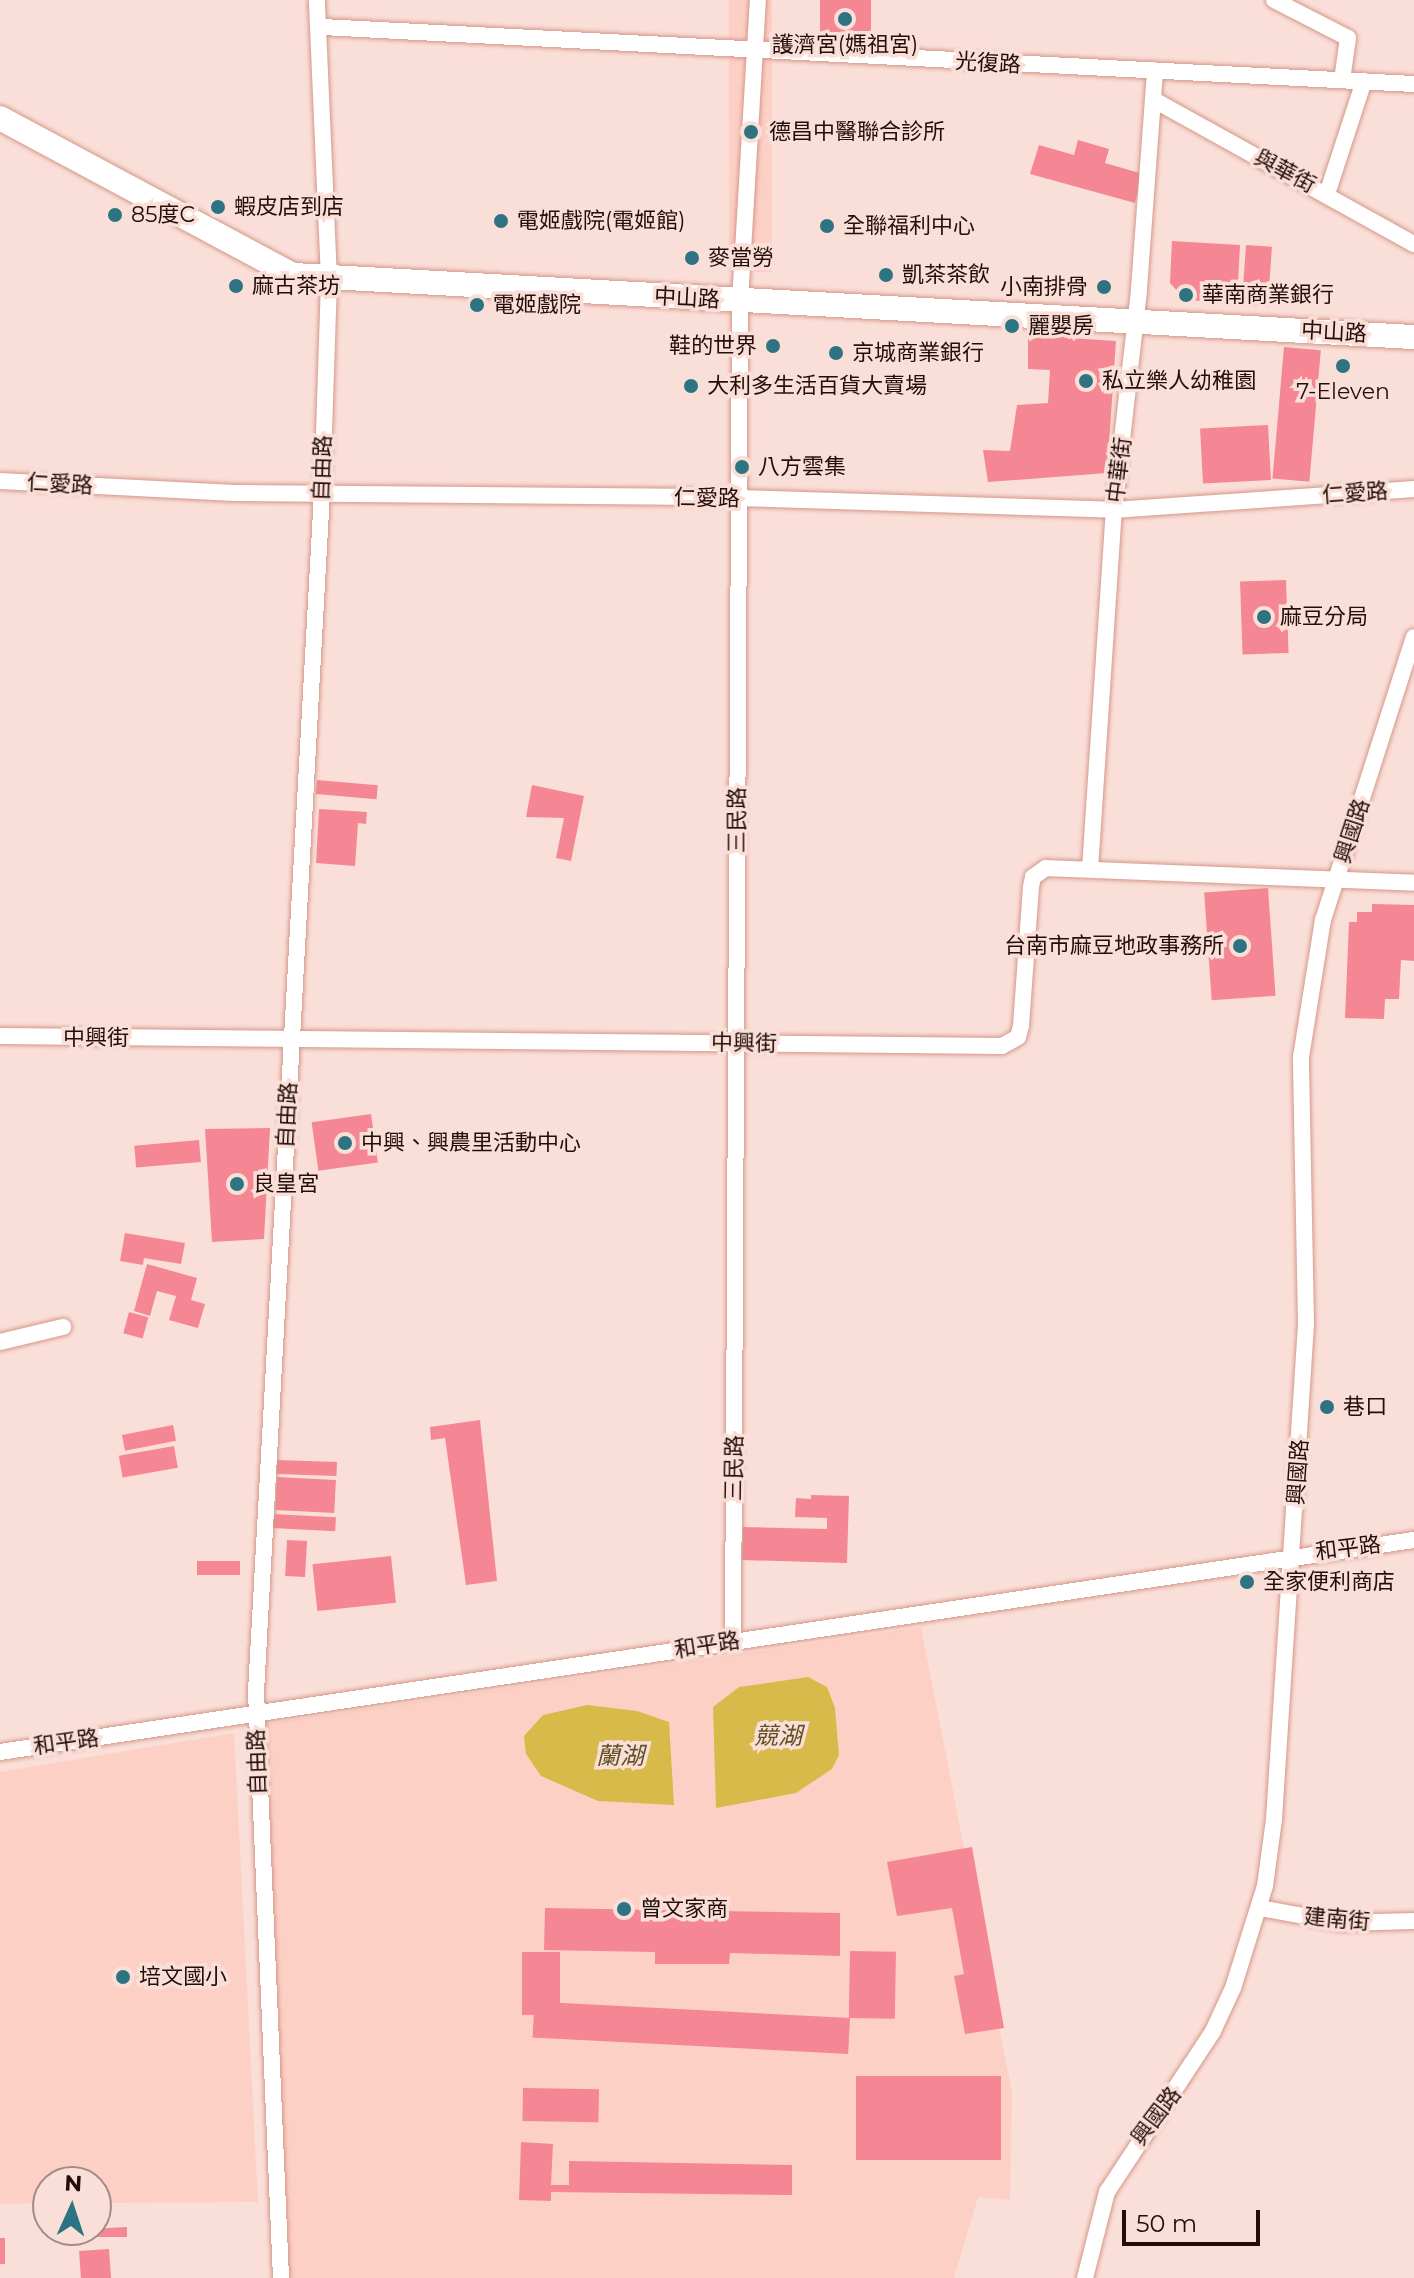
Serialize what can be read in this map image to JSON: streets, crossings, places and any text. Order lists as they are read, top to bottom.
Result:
{
  "streets": {
    "main road": ["中山路"],
    "street": [
      "光復路",
      "與華街",
      "自由路",
      "中華街",
      "仁愛路",
      "三民路",
      "興國路",
      "中興街",
      "和平路",
      "建南街"
    ]
  },
  "crossings": [
    ["光復路", "自由路"],
    ["光復路", "中華街"],
    ["光復路", "三民路"],
    ["與華街", "中華街"],
    ["中山路", "自由路"],
    ["中山路", "中華街"],
    ["中山路", "三民路"],
    ["自由路", "仁愛路"],
    ["自由路", "中興街"],
    ["自由路", "和平路"],
    ["中華街", "仁愛路"],
    ["中華街", "中興街"],
    ["仁愛路", "三民路"],
    ["三民路", "中興街"],
    ["三民路", "和平路"],
    ["興國路", "中興街"],
    ["興國路", "和平路"],
    ["興國路", "建南街"]
  ],
  "water": ["競湖", "蘭湖"],
  "places": [
    "護濟宮(媽祖宮)",
    "德昌中醫聯合診所",
    "蝦皮店到店",
    "85度C",
    "電姬戲院(電姬館)",
    "全聯福利中心",
    "麥當勞",
    "凱茶茶飲",
    "麻古茶坊",
    "小南排骨",
    "華南商業銀行",
    "電姬戲院",
    "麗嬰房",
    "鞋的世界",
    "京城商業銀行",
    "7-Eleven",
    "私立樂人幼稚園",
    "大利多生活百貨大賣場",
    "八方雲集",
    "麻豆分局",
    "台南市麻豆地政事務所",
    "中興、興農里活動中心",
    "良皇宮",
    "巷口",
    "全家便利商店",
    "曾文家商",
    "培文國小"
  ],
  "scale_bar": "50 m",
  "north": "top"
}
